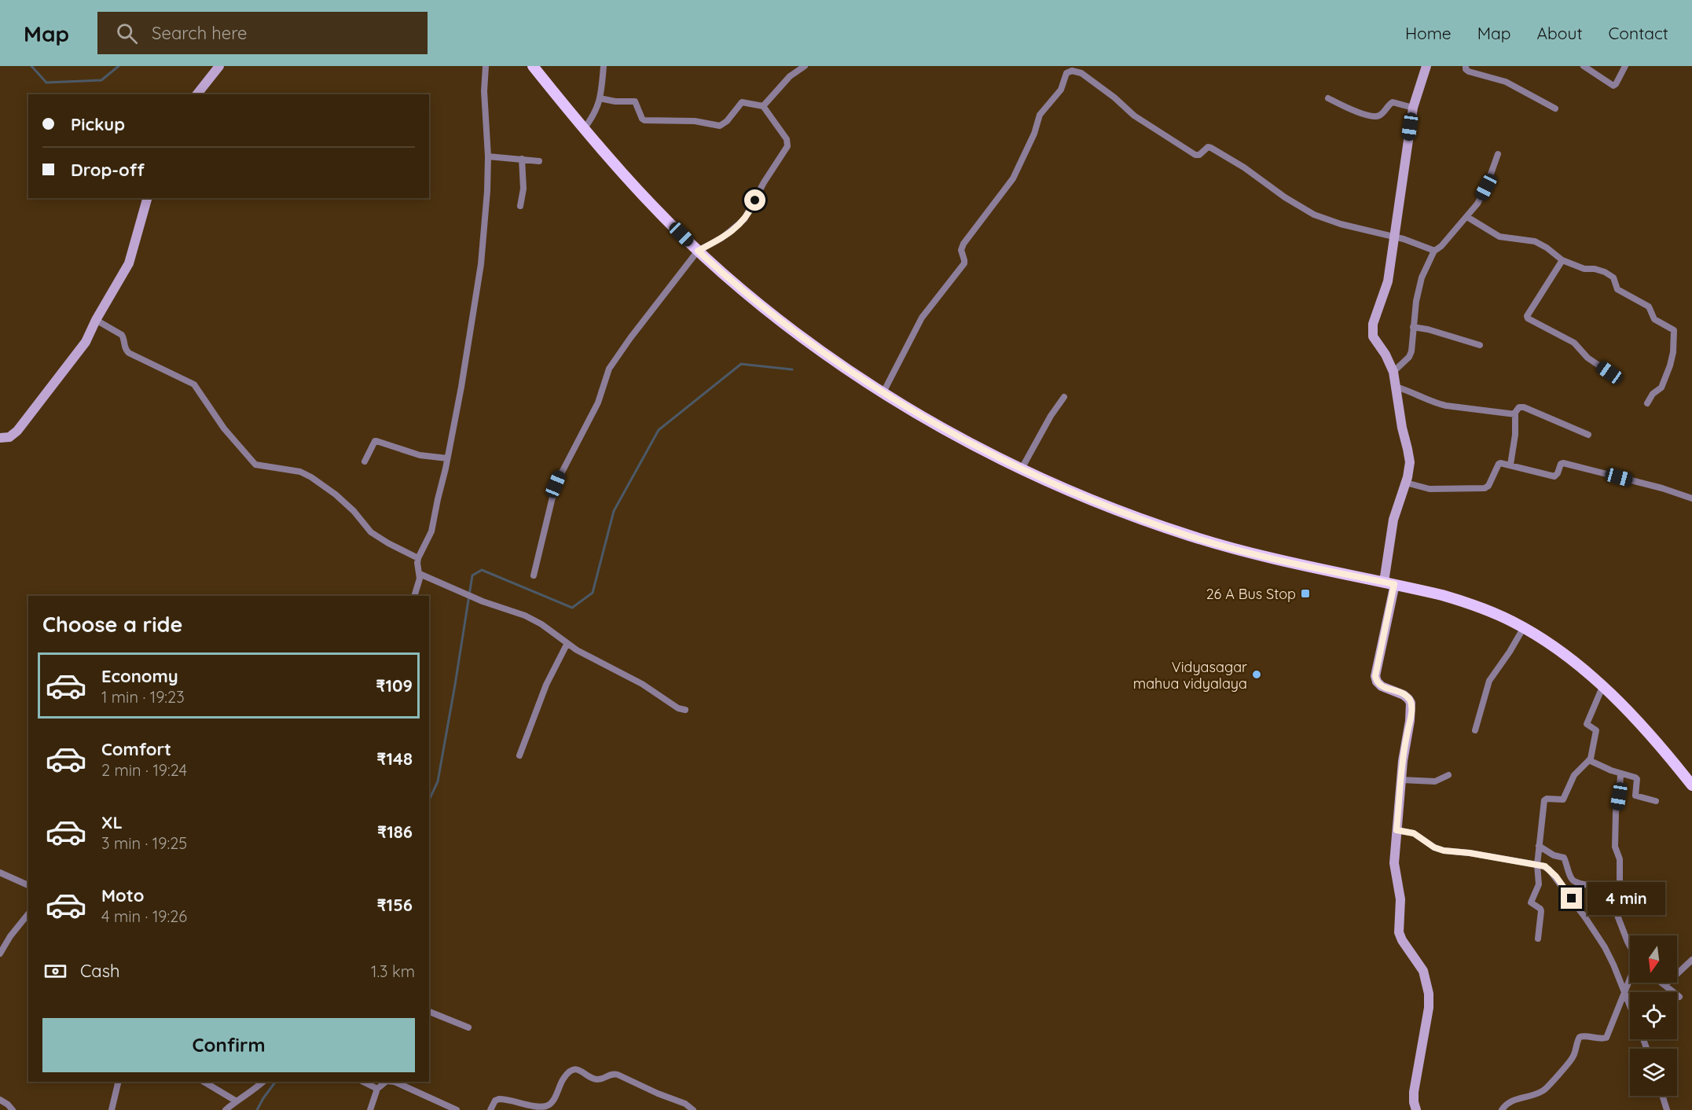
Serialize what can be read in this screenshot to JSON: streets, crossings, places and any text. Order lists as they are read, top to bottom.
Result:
{
  "places": {
    "transit": ["26 A Bus Stop"],
    "other": ["Vidyasagar mahua vidyalaya"]
  },
  "north": "bottom",
  "page": {
    "header": "Map",
    "search": "Search here",
    "nav": [
      "Home",
      "Map",
      "About",
      "Contact"
    ],
    "banner": ["Pickup", "Drop-off"],
    "heading": "Choose a ride",
    "list": [
      {
        "name": "Economy",
        "note": "1 min · 19:23",
        "value": "₹109"
      },
      {
        "name": "Comfort",
        "note": "2 min · 19:24",
        "value": "₹148"
      },
      {
        "name": "XL",
        "note": "3 min · 19:25",
        "value": "₹186"
      },
      {
        "name": "Moto",
        "note": "4 min · 19:26",
        "value": "₹156"
      }
    ],
    "bubble": "4 min",
    "pay": ["Cash", "1.3 km"],
    "buttons": "Confirm"
  }
}
